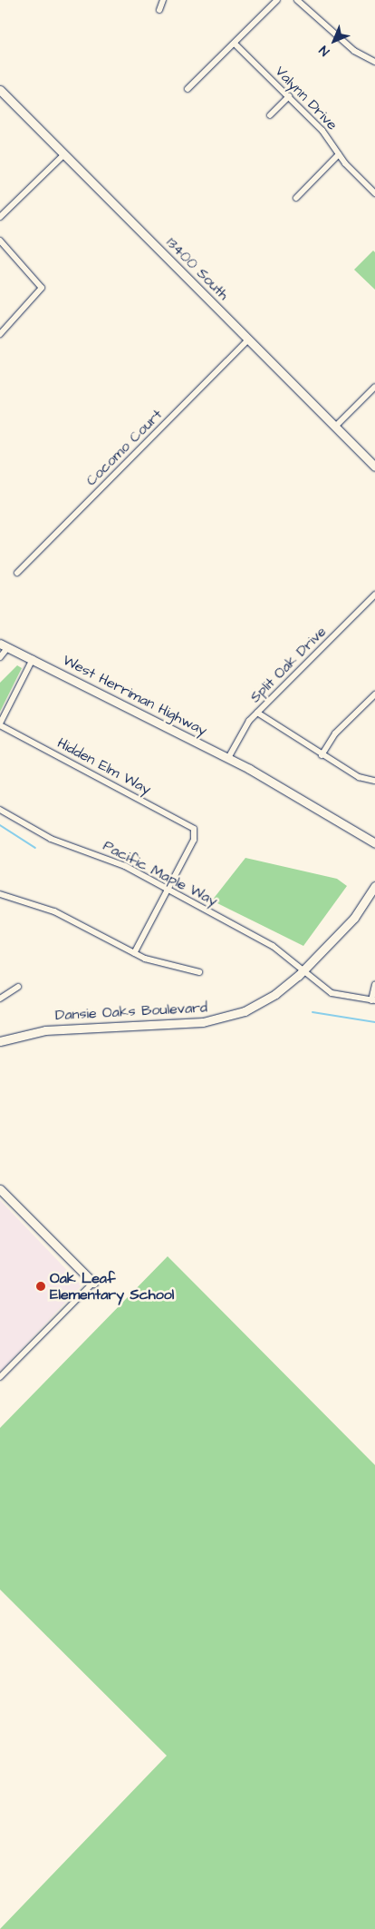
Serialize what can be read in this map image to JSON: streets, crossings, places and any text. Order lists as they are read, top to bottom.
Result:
{
  "streets": {
    "street": [
      "Valynn Drive",
      "13400 South",
      "Cocomo Court",
      "Split Oak Drive",
      "West Herriman Highway",
      "Hidden Elm Way",
      "Pacific Maple Way",
      "Dansie Oaks Boulevard"
    ]
  },
  "crossings": [
    ["13400 South", "Cocomo Court"],
    ["Split Oak Drive", "West Herriman Highway"],
    ["Hidden Elm Way", "Pacific Maple Way"],
    ["Pacific Maple Way", "Dansie Oaks Boulevard"]
  ],
  "places": ["Oak Leaf Elementary School"],
  "north": "bottom left"
}
